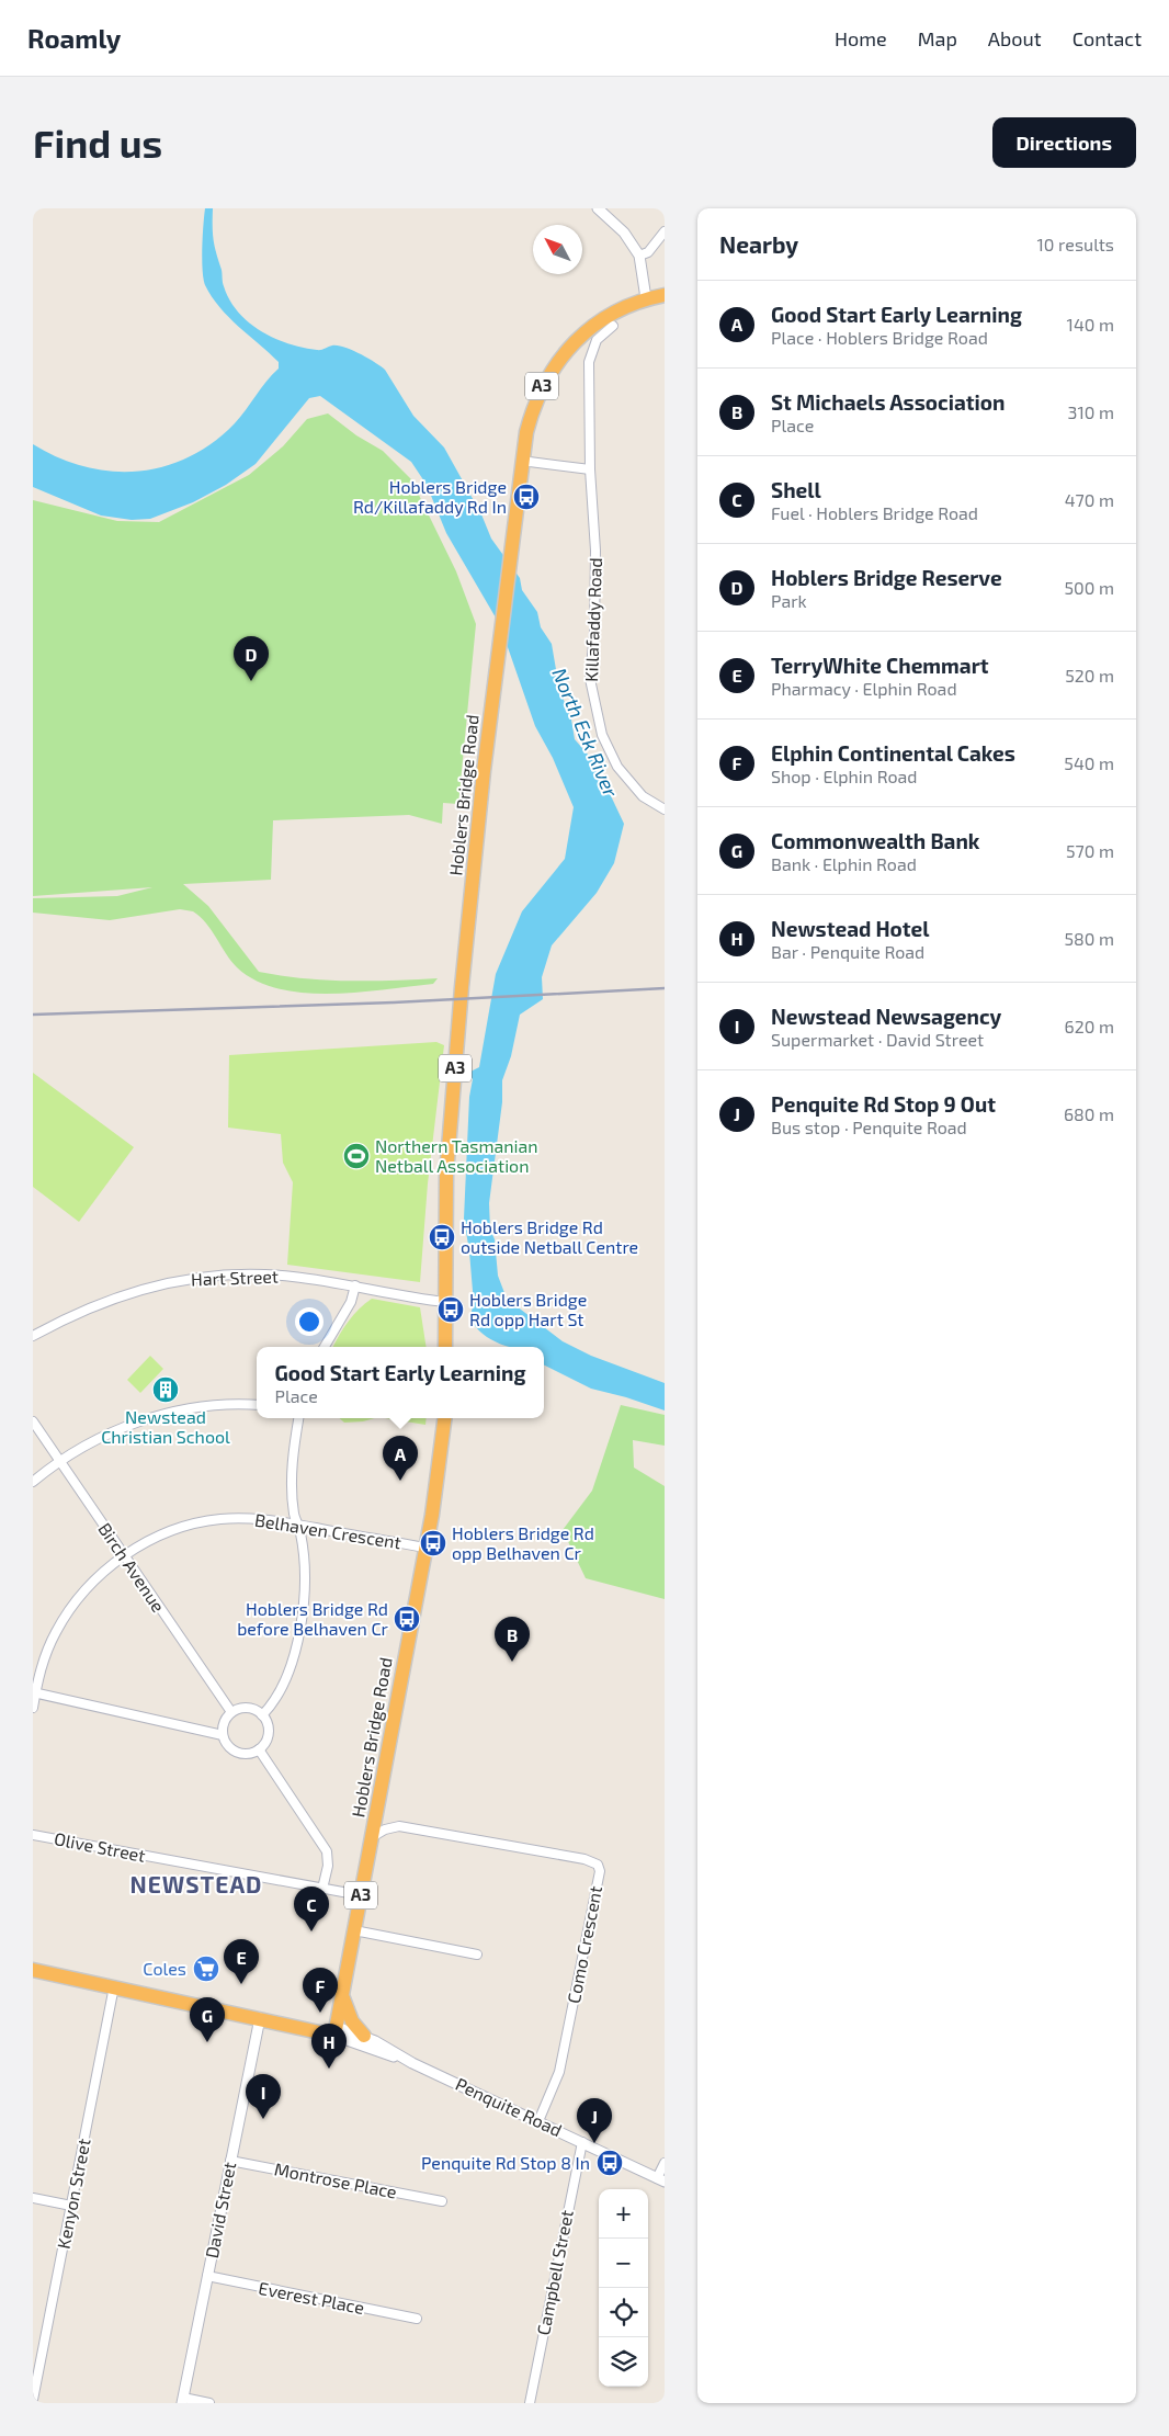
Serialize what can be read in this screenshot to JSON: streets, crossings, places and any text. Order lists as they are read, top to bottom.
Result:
{
  "streets": {
    "highway": ["A3", "Hoblers Bridge Road"],
    "street": [
      "Killafaddy Road",
      "Hart Street",
      "Belhaven Crescent",
      "Birch Avenue",
      "Olive Street",
      "Como Crescent",
      "Penquite Road",
      "Montrose Place",
      "Kenyon Street",
      "David Street",
      "Campbell Street",
      "Everest Place"
    ]
  },
  "crossings": [
    ["A3", "Hoblers Bridge Road"],
    ["Hoblers Bridge Road", "Hart Street"],
    ["Hoblers Bridge Road", "Belhaven Crescent"],
    ["Hoblers Bridge Road", "Olive Street"],
    ["Hoblers Bridge Road", "Como Crescent"],
    ["Hoblers Bridge Road", "Penquite Road"],
    ["Belhaven Crescent", "Birch Avenue"],
    ["Como Crescent", "Penquite Road"],
    ["Penquite Road", "Campbell Street"],
    ["Montrose Place", "David Street"],
    ["David Street", "Everest Place"]
  ],
  "districts": ["NEWSTEAD"],
  "water": ["North Esk River"],
  "places": {
    "bus stop": [
      "Hoblers Bridge Rd/Killafaddy Rd In",
      "Hoblers Bridge Rd outside Netball Centre",
      "Hoblers Bridge Rd opp Hart St",
      "Hoblers Bridge Rd opp Belhaven Cr",
      "Hoblers Bridge Rd before Belhaven Cr",
      "Penquite Rd Stop 8 In"
    ],
    "sports": ["Northern Tasmanian Netball Association"],
    "building": ["Newstead Christian School"],
    "supermarket": ["Coles"]
  },
  "north": "top left",
  "page": {
    "header": "Roamly",
    "nav": [
      "Home",
      "Map",
      "About",
      "Contact"
    ],
    "buttons": "Directions",
    "title": "Find us",
    "heading": ["Nearby", "10 results"],
    "list": [
      {
        "mark": "A",
        "name": "Good Start Early Learning",
        "note": "Place · Hoblers Bridge Road",
        "value": "140 m"
      },
      {
        "mark": "B",
        "name": "St Michaels Association",
        "note": "Place",
        "value": "310 m"
      },
      {
        "mark": "C",
        "name": "Shell",
        "note": "Fuel · Hoblers Bridge Road",
        "value": "470 m"
      },
      {
        "mark": "D",
        "name": "Hoblers Bridge Reserve",
        "note": "Park",
        "value": "500 m"
      },
      {
        "mark": "E",
        "name": "TerryWhite Chemmart",
        "note": "Pharmacy · Elphin Road",
        "value": "520 m"
      },
      {
        "mark": "F",
        "name": "Elphin Continental Cakes",
        "note": "Shop · Elphin Road",
        "value": "540 m"
      },
      {
        "mark": "G",
        "name": "Commonwealth Bank",
        "note": "Bank · Elphin Road",
        "value": "570 m"
      },
      {
        "mark": "H",
        "name": "Newstead Hotel",
        "note": "Bar · Penquite Road",
        "value": "580 m"
      },
      {
        "mark": "I",
        "name": "Newstead Newsagency",
        "note": "Supermarket · David Street",
        "value": "620 m"
      },
      {
        "mark": "J",
        "name": "Penquite Rd Stop 9 Out",
        "note": "Bus stop · Penquite Road",
        "value": "680 m"
      }
    ],
    "pins": [
      "D",
      "A",
      "B",
      "C",
      "E",
      "F",
      "G",
      "H",
      "I",
      "J"
    ],
    "popup": ["Good Start Early Learning", "Place"],
    "map_buttons": ["+", "−"]
  }
}
